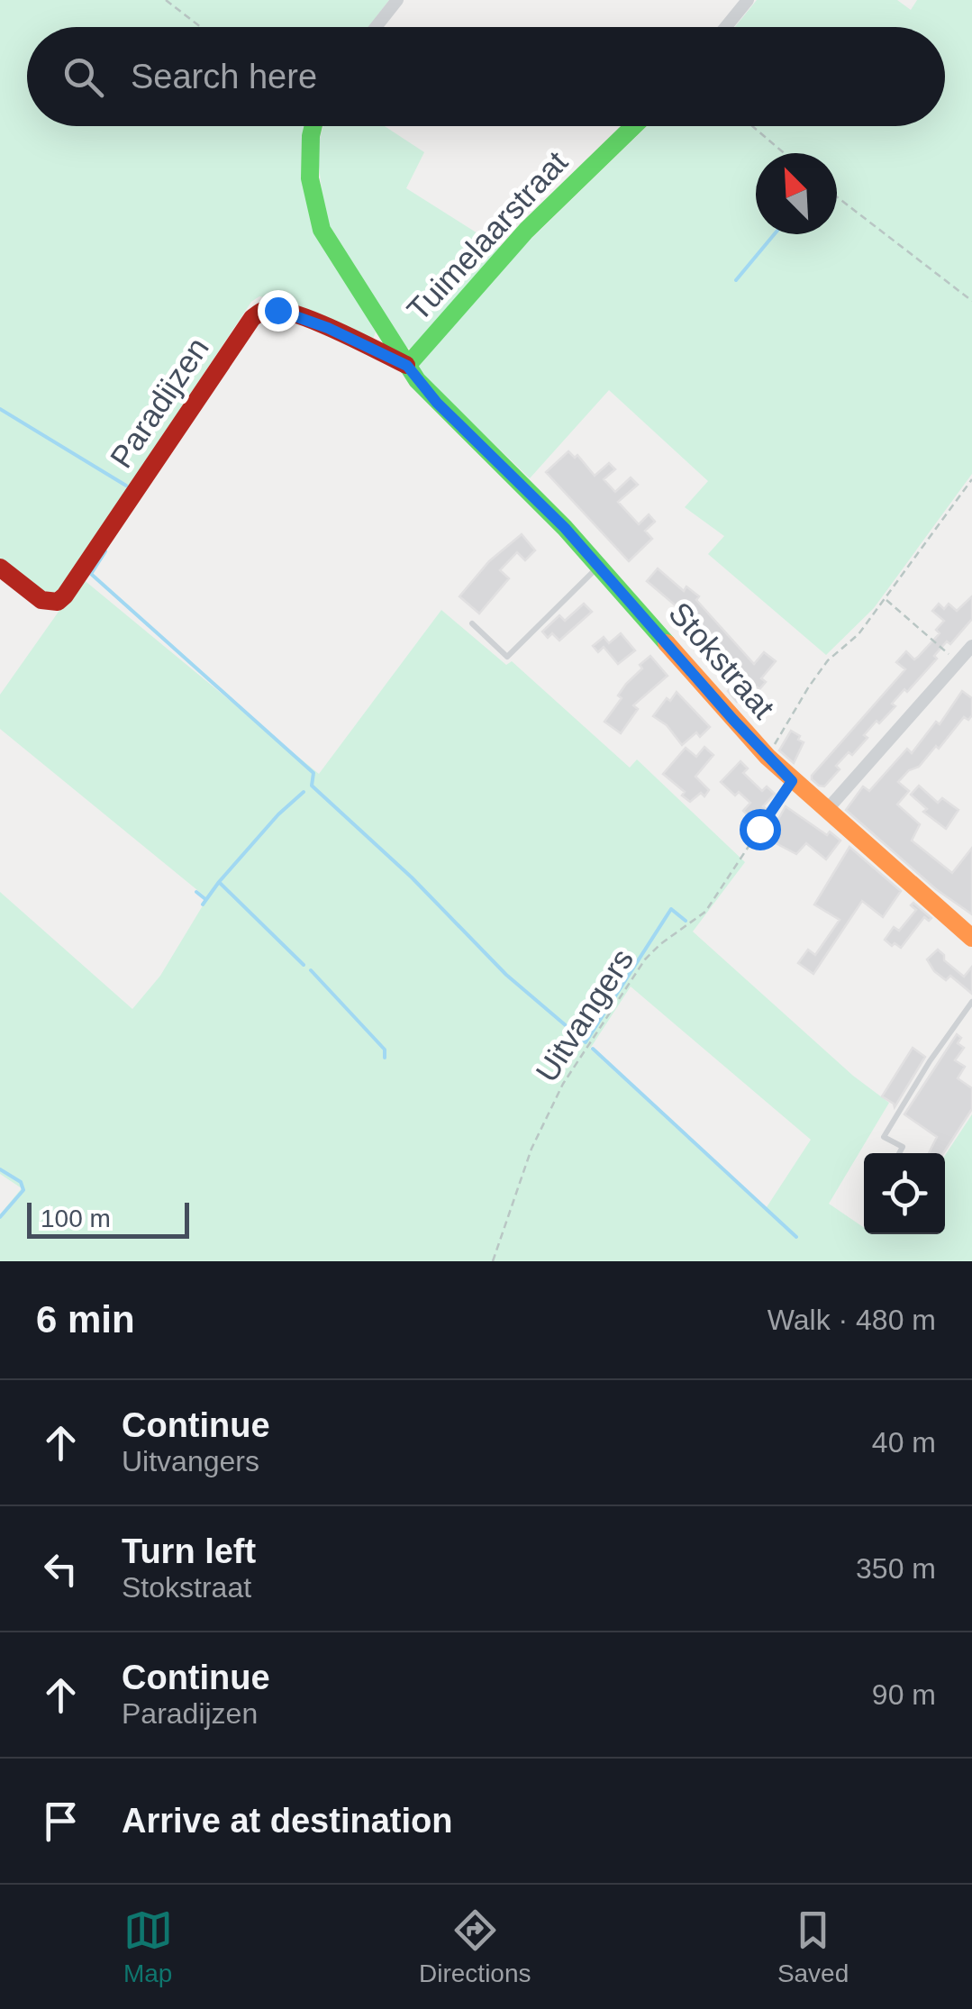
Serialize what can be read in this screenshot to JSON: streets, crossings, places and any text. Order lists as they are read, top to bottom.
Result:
{
  "streets": {
    "street": ["Tuimelaarstraat", "Paradijzen", "Stokstraat"],
    "path": ["Uitvangers"]
  },
  "crossings": [
    ["Tuimelaarstraat", "Paradijzen"],
    ["Tuimelaarstraat", "Stokstraat"],
    ["Paradijzen", "Stokstraat"],
    ["Stokstraat", "Uitvangers"]
  ],
  "scale_bar": "100 m",
  "north": "top left",
  "page": {
    "search": "Search here",
    "scale": "100 m",
    "heading": ["6 min", "Walk · 480 m"],
    "list": [
      ["Continue", "Uitvangers", "40 m"],
      ["Turn left", "Stokstraat", "350 m"],
      ["Continue", "Paradijzen", "90 m"],
      "Arrive at destination"
    ],
    "nav": ["Map", "Directions", "Saved"]
  }
}
